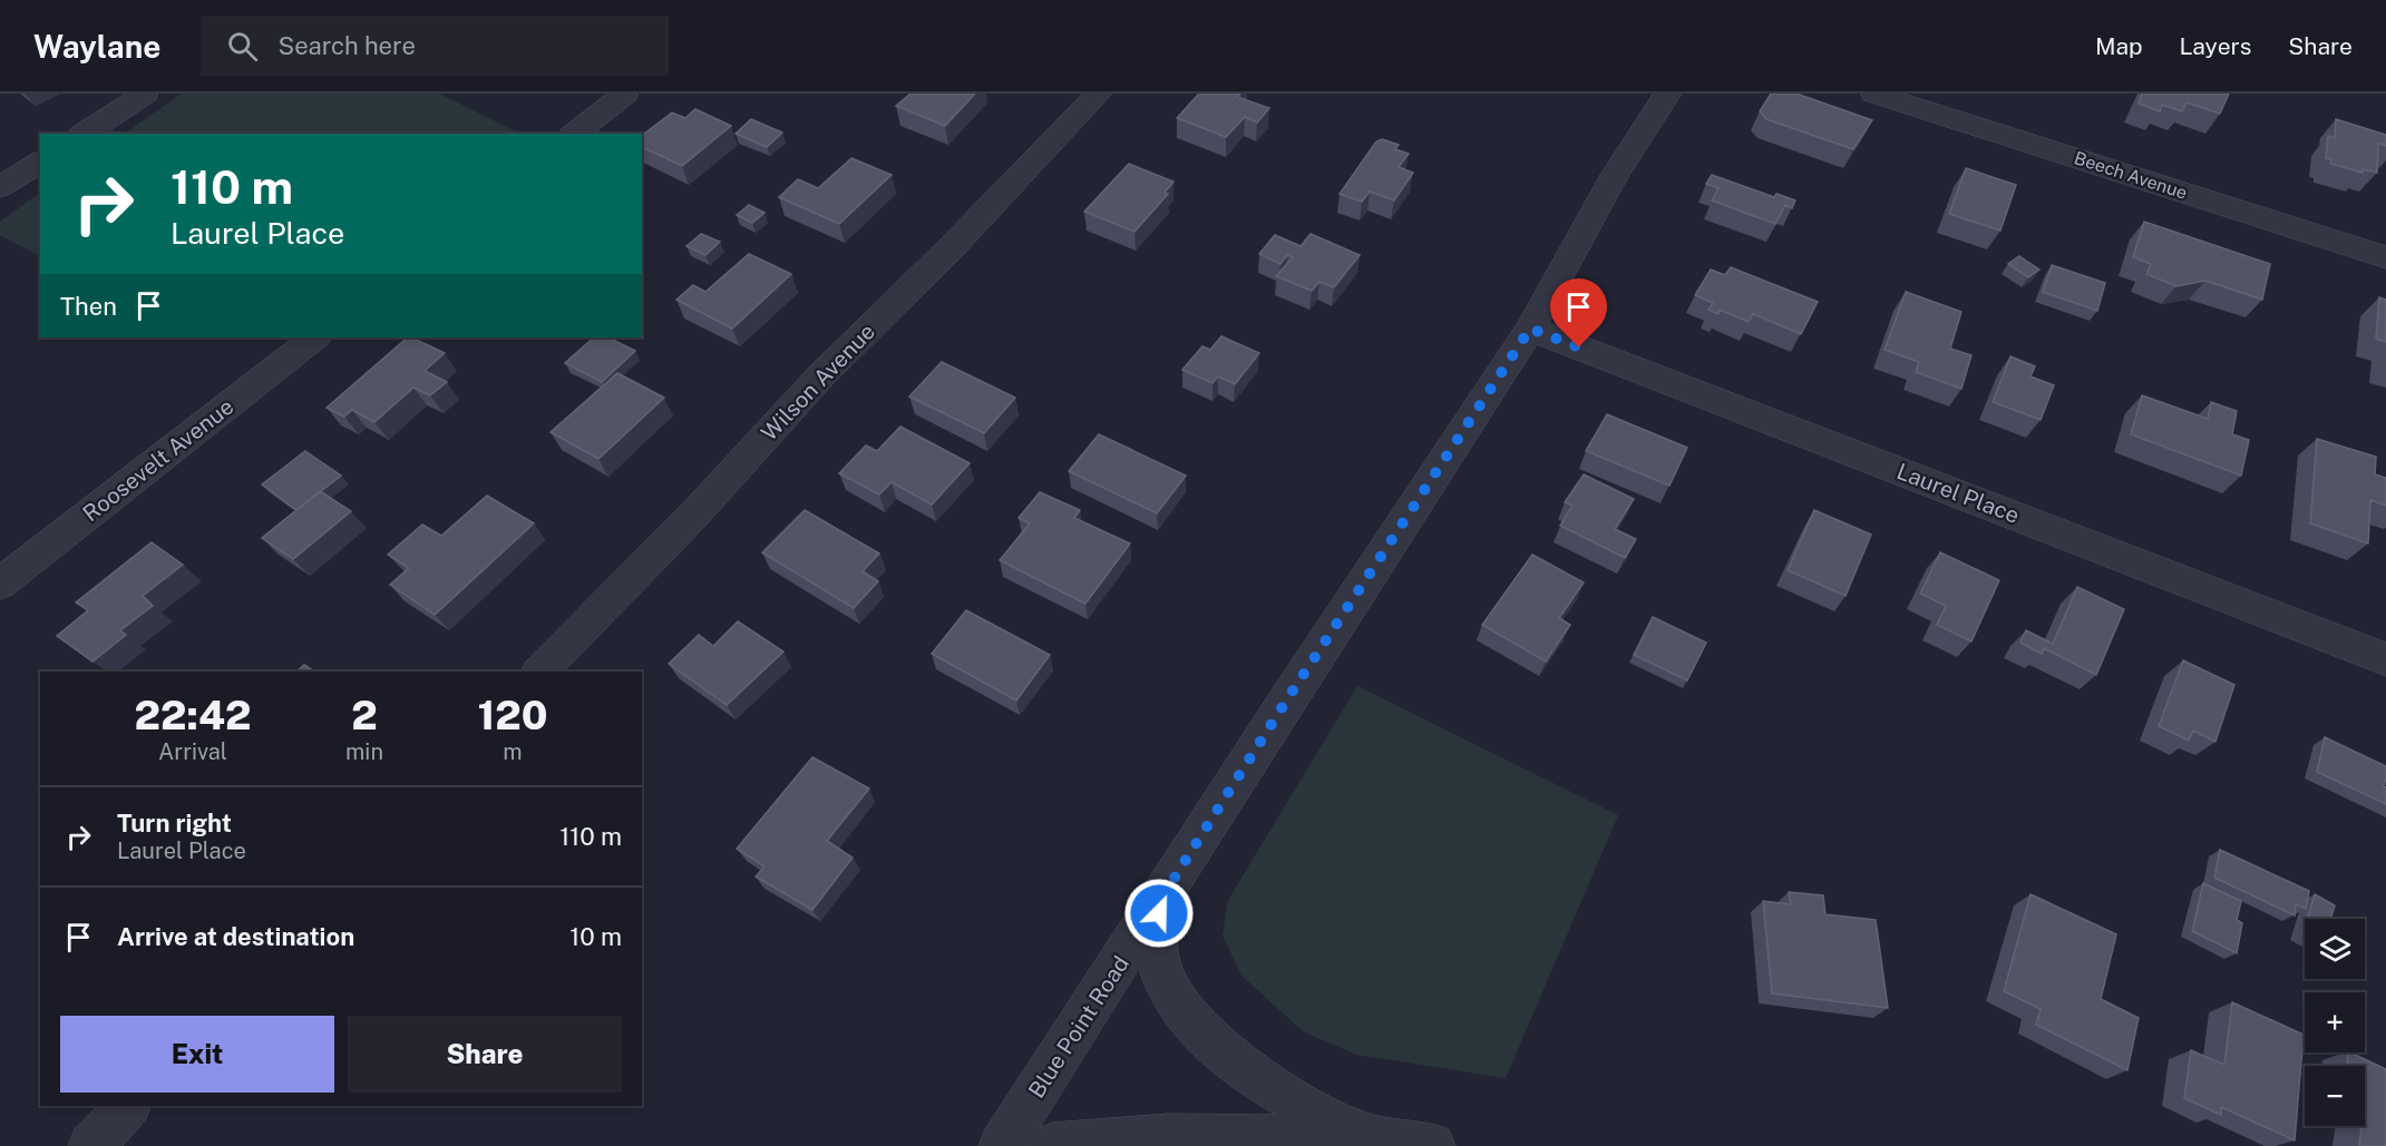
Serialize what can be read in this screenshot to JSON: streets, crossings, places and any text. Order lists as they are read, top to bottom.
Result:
{
  "streets": {
    "street": [
      "Beech Avenue",
      "Wilson Avenue",
      "Roosevelt Avenue",
      "Laurel Place",
      "Blue Point Road"
    ]
  },
  "crossings": [
    ["Laurel Place", "Blue Point Road"]
  ],
  "page": {
    "header": "Waylane",
    "search": "Search here",
    "nav": ["Map", "Layers", "Share"],
    "turn": ["110 m", "Laurel Place"],
    "then": "Then",
    "eta": [
      "22:42",
      "Arrival",
      "2",
      "min",
      "120",
      "m"
    ],
    "list": [
      {
        "name": "Turn right",
        "note": "Laurel Place",
        "value": "110 m"
      },
      {
        "name": "Arrive at destination",
        "value": "10 m"
      }
    ],
    "map_buttons": ["+", "−"],
    "buttons": ["Exit", "Share"]
  }
}
